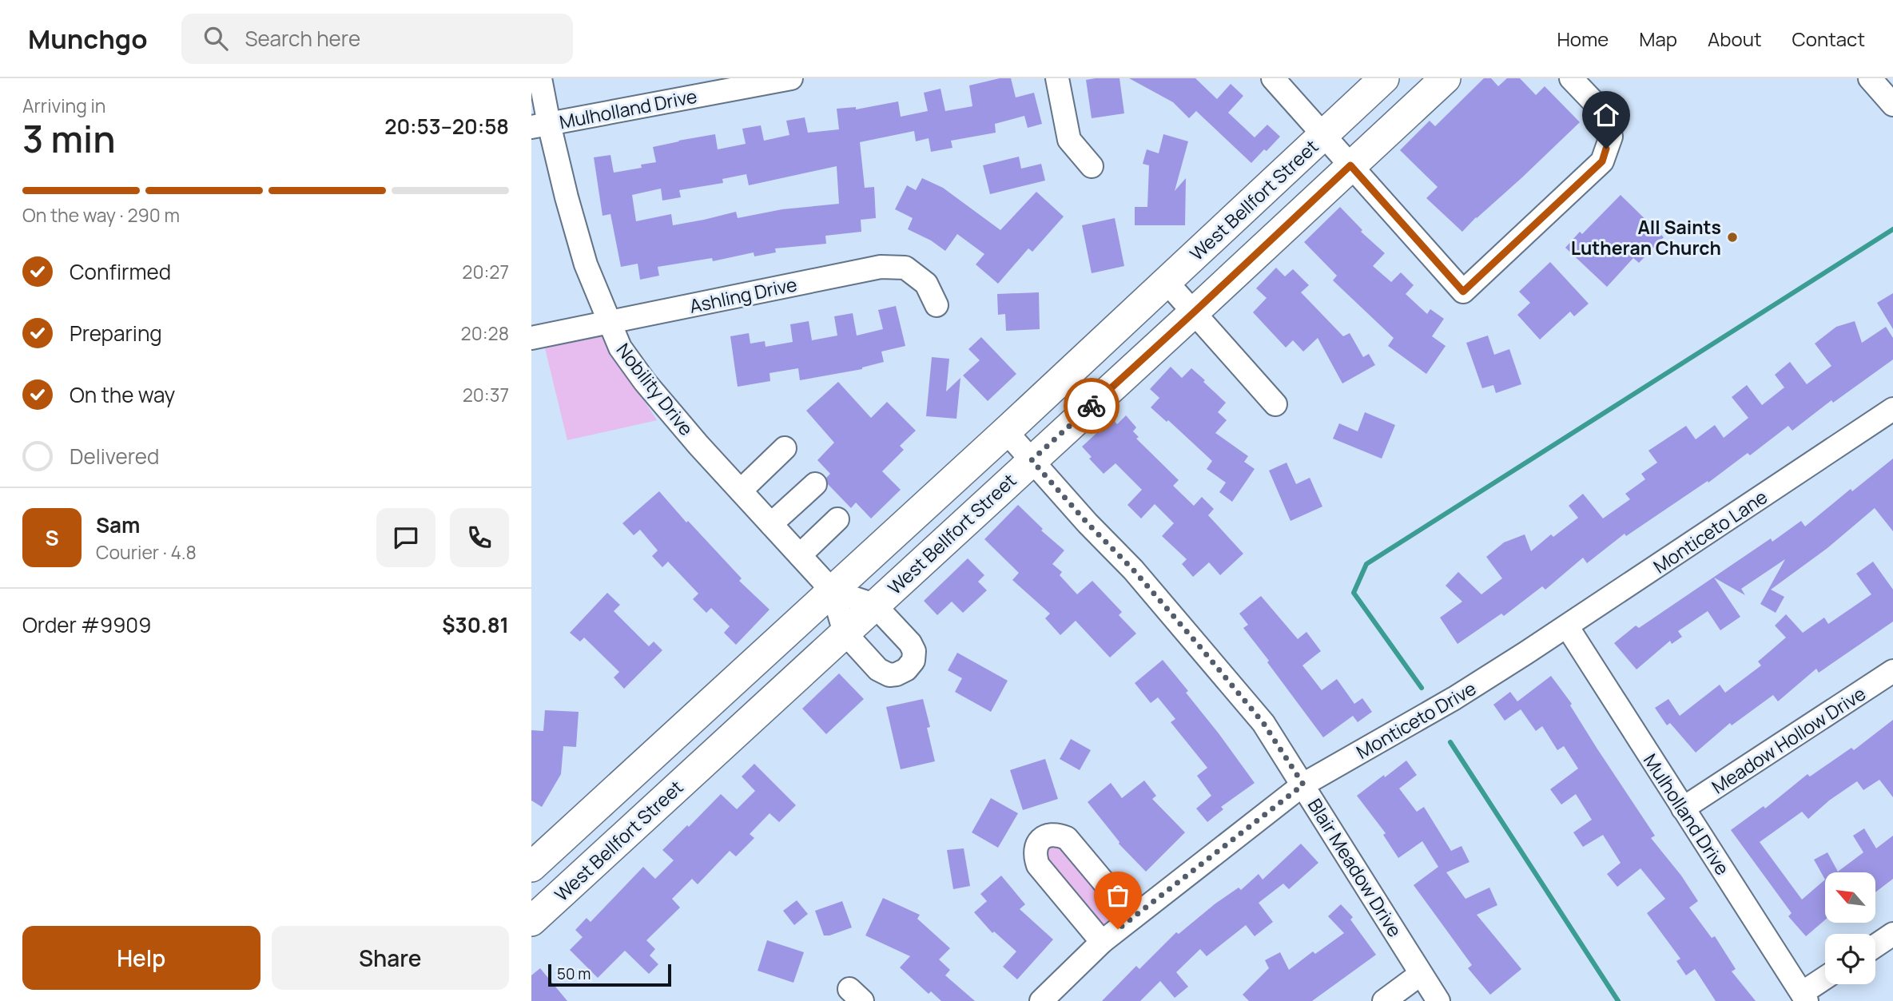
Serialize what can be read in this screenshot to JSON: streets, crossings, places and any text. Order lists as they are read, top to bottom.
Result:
{
  "streets": {
    "main road": ["West Bellfort Street"],
    "street": [
      "Mulholland Drive",
      "Ashling Drive",
      "Nobility Drive",
      "Monticeto Lane",
      "Monticeto Drive",
      "Meadow Hollow Drive",
      "Blair Meadow Drive"
    ]
  },
  "crossings": [
    ["Mulholland Drive", "Nobility Drive"],
    ["Mulholland Drive", "Monticeto Lane"],
    ["Mulholland Drive", "Meadow Hollow Drive"],
    ["West Bellfort Street", "Nobility Drive"],
    ["West Bellfort Street", "Blair Meadow Drive"],
    ["Ashling Drive", "Nobility Drive"],
    ["Monticeto Lane", "Monticeto Drive"],
    ["Monticeto Drive", "Blair Meadow Drive"]
  ],
  "places": ["All Saints Lutheran Church"],
  "scale_bar": "50 m",
  "north": "top left",
  "page": {
    "header": "Munchgo",
    "search": "Search here",
    "nav": [
      "Home",
      "Map",
      "About",
      "Contact"
    ],
    "heading": ["3 min", "Arriving in", "20:53–20:58"],
    "panel": [
      "Sam",
      "Courier · 4.8",
      "Order #9909",
      "$30.81"
    ],
    "bar": "On the way · 290 m",
    "list": [
      ["Confirmed", "20:27"],
      ["Preparing", "20:28"],
      ["On the way", "20:37"],
      "Delivered"
    ],
    "round": "S",
    "buttons": ["Help", "Share"],
    "scale": "50 m"
  }
}
